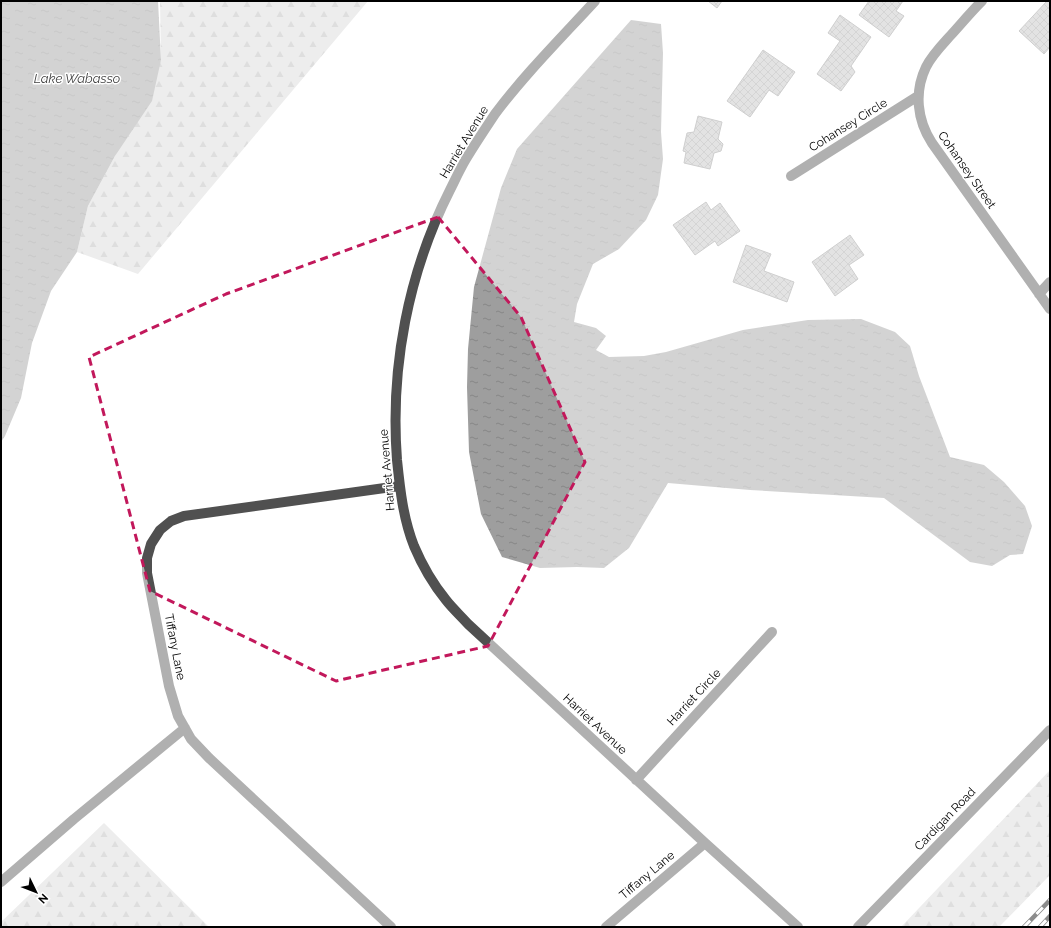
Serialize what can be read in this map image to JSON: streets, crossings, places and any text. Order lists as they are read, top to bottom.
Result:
{
  "streets": {
    "street": [
      "Cohansey Circle",
      "Harriet Avenue",
      "Cohansey Street",
      "Tiffany Lane",
      "Harriet Circle",
      "Cardigan Road"
    ]
  },
  "crossings": [
    ["Cohansey Circle", "Cohansey Street"],
    ["Harriet Avenue", "Tiffany Lane"],
    ["Harriet Avenue", "Harriet Circle"]
  ],
  "water": ["Lake Wabasso"],
  "north": "bottom right"
}
